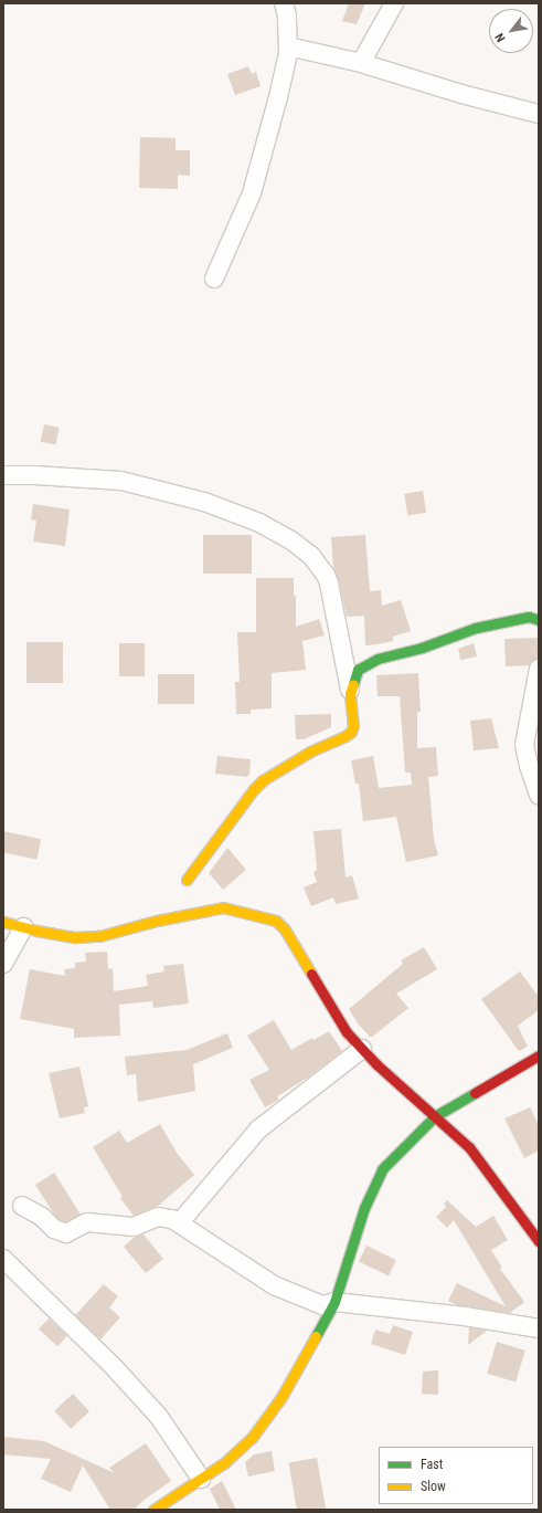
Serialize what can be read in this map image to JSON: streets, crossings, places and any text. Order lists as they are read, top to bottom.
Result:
{
  "legend": ["Fast", "Slow"],
  "north": "bottom left"
}
